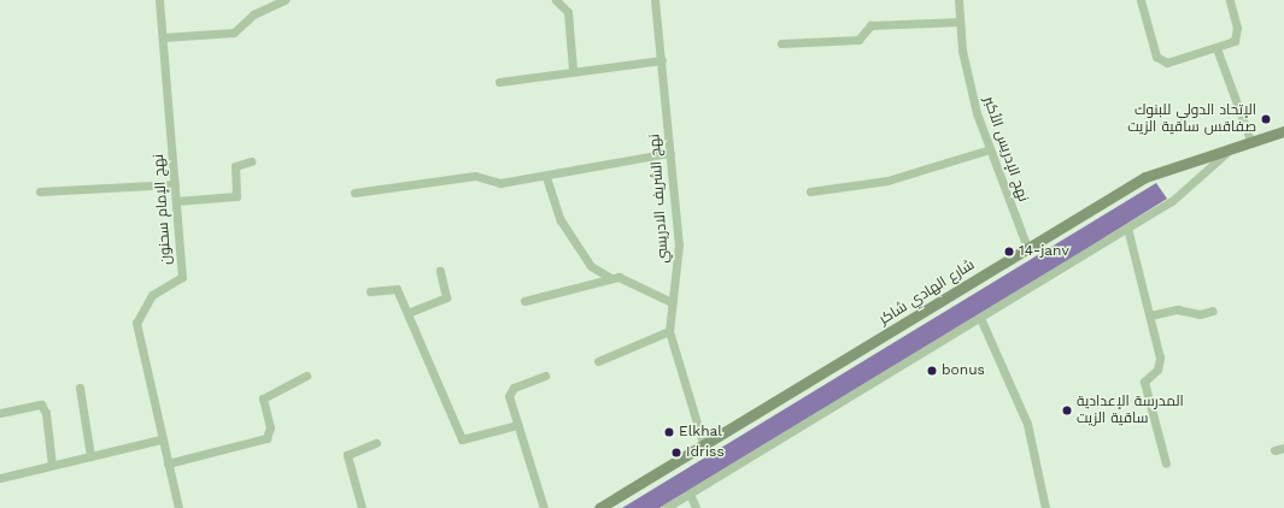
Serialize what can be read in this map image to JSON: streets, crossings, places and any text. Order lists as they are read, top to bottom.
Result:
{
  "streets": {
    "main road": ["شارع الهادي شاكر"],
    "street": ["نهج الإدريس الأكبر", "نهج الشريف الادريسي", "نهج الإمام سحنون"]
  },
  "crossings": [
    ["نهج الإدريس الأكبر", "شارع الهادي شاكر"],
    ["نهج الشريف الادريسي", "شارع الهادي شاكر"]
  ],
  "places": [
    "الإتحاد الدولي للبنوك صفاقس ساقية الزيت",
    "14-janv",
    "bonus",
    "المدرسة الإعدادية ساقية الزيت",
    "Elkhal",
    "Idriss"
  ]
}
